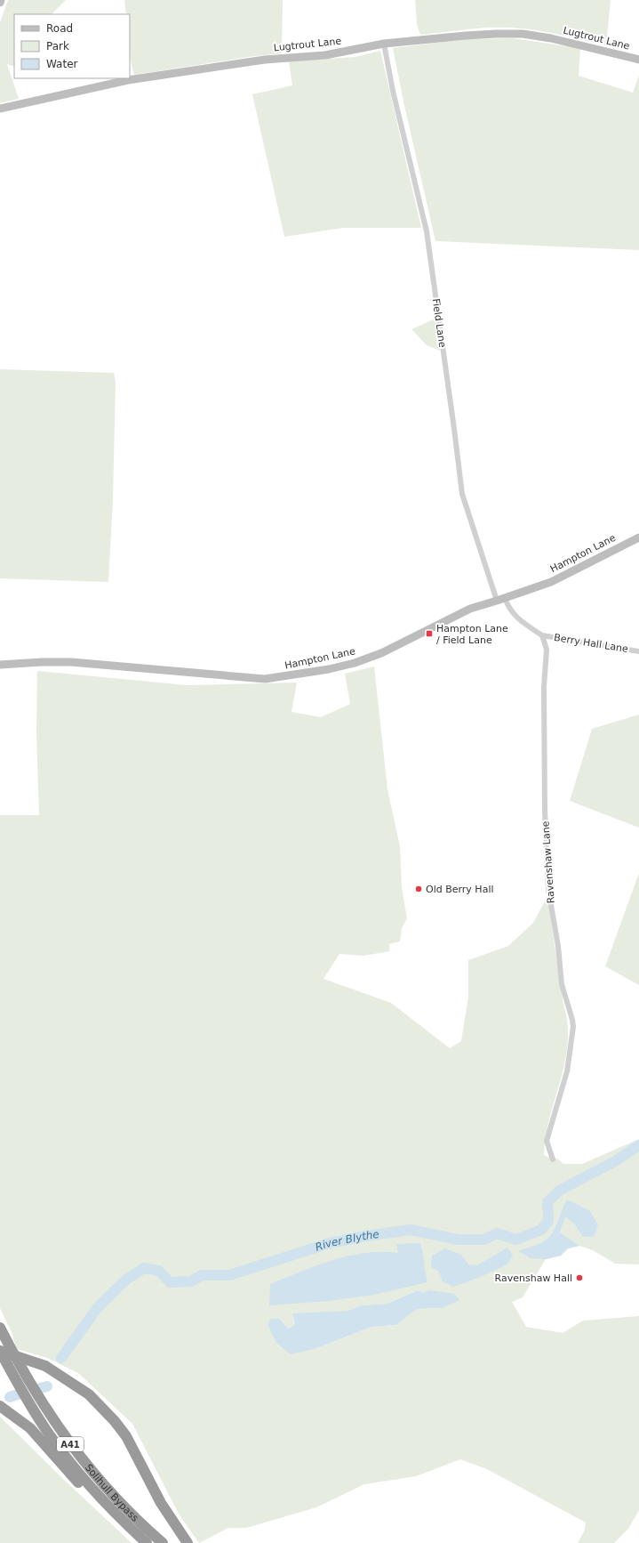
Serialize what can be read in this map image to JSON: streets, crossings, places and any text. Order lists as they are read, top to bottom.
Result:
{
  "streets": {
    "highway": ["A41", "Solihull Bypass"],
    "main road": ["Lugtrout Lane", "Hampton Lane"],
    "street": ["Field Lane", "Berry Hall Lane", "Ravenshaw Lane"]
  },
  "crossings": [
    ["Lugtrout Lane", "Field Lane"],
    ["Field Lane", "Hampton Lane"],
    ["Berry Hall Lane", "Ravenshaw Lane"]
  ],
  "water": ["River Blythe"],
  "places": {
    "transit": ["Hampton Lane / Field Lane"],
    "other": ["Old Berry Hall", "Ravenshaw Hall"]
  },
  "legend": ["Road", "Park", "Water"]
}
